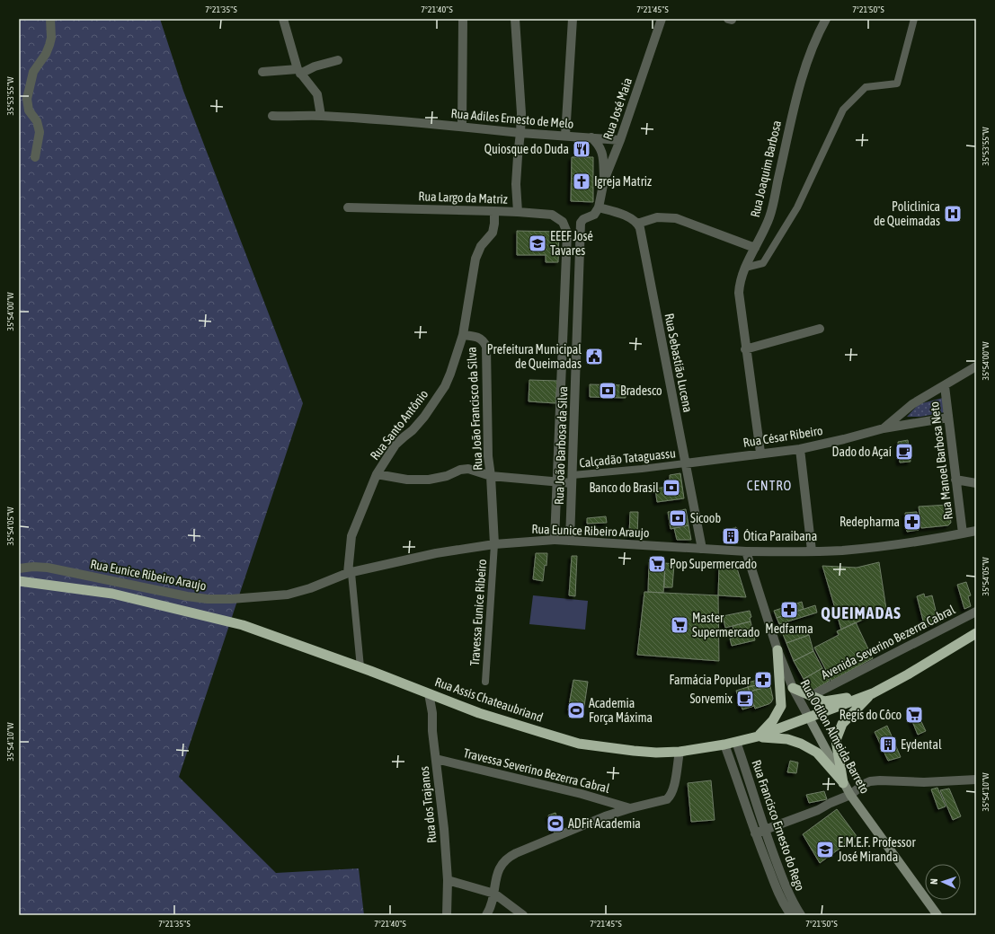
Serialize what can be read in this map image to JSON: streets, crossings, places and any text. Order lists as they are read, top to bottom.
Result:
{
  "streets": {
    "highway": ["Rua Assis Chateaubriand"],
    "main road": ["Rua Odilon Almeida Barreto"],
    "street": [
      "Rua José Maia",
      "Rua Adiles Ernesto de Melo",
      "Rua Joaquim Barbosa",
      "Rua Largo da Matriz",
      "Rua Sebastião Lucena",
      "Rua João Francisco da Silva",
      "Rua Santo Antônio",
      "Rua César Ribeiro",
      "Rua João Barbosa da Silva",
      "Calçadão Tataguassu",
      "Rua Manoel Barbosa Neto",
      "Rua Eunice Ribeiro Araujo",
      "Travessa Eunice Ribeiro",
      "Avenida Severino Bezerra Cabral",
      "Travessa Severino Bezerra Cabral",
      "Rua dos Trajanos",
      "Rua Francisco Ernesto do Rego"
    ]
  },
  "crossings": [
    ["Rua José Maia", "Rua Adiles Ernesto de Melo"],
    ["Rua José Maia", "Rua João Barbosa da Silva"],
    ["Rua Joaquim Barbosa", "Rua César Ribeiro"],
    ["Rua Largo da Matriz", "Rua Santo Antônio"],
    ["Rua Largo da Matriz", "Rua João Barbosa da Silva"],
    ["Rua Sebastião Lucena", "Rua César Ribeiro"],
    ["Rua Sebastião Lucena", "Calçadão Tataguassu"],
    ["Rua Sebastião Lucena", "Rua Eunice Ribeiro Araujo"],
    ["Rua João Francisco da Silva", "Rua Santo Antônio"],
    ["Rua João Francisco da Silva", "Rua Eunice Ribeiro Araujo"],
    ["Rua João Francisco da Silva", "Travessa Eunice Ribeiro"],
    ["Rua Santo Antônio", "Rua Eunice Ribeiro Araujo"],
    ["Rua César Ribeiro", "Calçadão Tataguassu"],
    ["Rua César Ribeiro", "Rua Manoel Barbosa Neto"],
    ["Rua João Barbosa da Silva", "Calçadão Tataguassu"],
    ["Rua João Barbosa da Silva", "Rua Eunice Ribeiro Araujo"],
    ["Rua Manoel Barbosa Neto", "Rua Eunice Ribeiro Araujo"],
    ["Rua Eunice Ribeiro Araujo", "Travessa Eunice Ribeiro"],
    ["Rua Eunice Ribeiro Araujo", "Rua Odilon Almeida Barreto"],
    ["Rua Assis Chateaubriand", "Rua Odilon Almeida Barreto"],
    ["Rua Assis Chateaubriand", "Rua dos Trajanos"],
    ["Rua Assis Chateaubriand", "Rua Francisco Ernesto do Rego"],
    ["Travessa Severino Bezerra Cabral", "Rua dos Trajanos"]
  ],
  "districts": ["CENTRO", "QUEIMADAS"],
  "places": {
    "restaurant": ["Quiosque do Duda"],
    "church": ["Igreja Matriz"],
    "hospital": ["Policlinica de Queimadas"],
    "school or university": ["EEEF José Tavares", "E.M.E.F. Professor José Miranda"],
    "public building": ["Prefeitura Municipal de Queimadas"],
    "bank": ["Bradesco", "Banco do Brasil", "Sicoob"],
    "cafe": ["Dado do Açaí", "Sorvemix"],
    "pharmacy": ["Redepharma", "Medfarma", "Farmácia Popular"],
    "building": ["Ótica Paraibana", "Eydental"],
    "supermarket": ["Pop Supermercado", "Master Supermercado", "Regis do Côco"],
    "sports": ["Academia Força Máxima", "ADFit Academia"]
  },
  "north": "left",
  "coordinates": [
    "7°21'35\"S",
    "7°21'40\"S",
    "7°21'45\"S",
    "7°21'50\"S",
    "35°53'55\"W",
    "35°54'00\"W",
    "35°54'05\"W",
    "35°54'10\"W"
  ]
}
